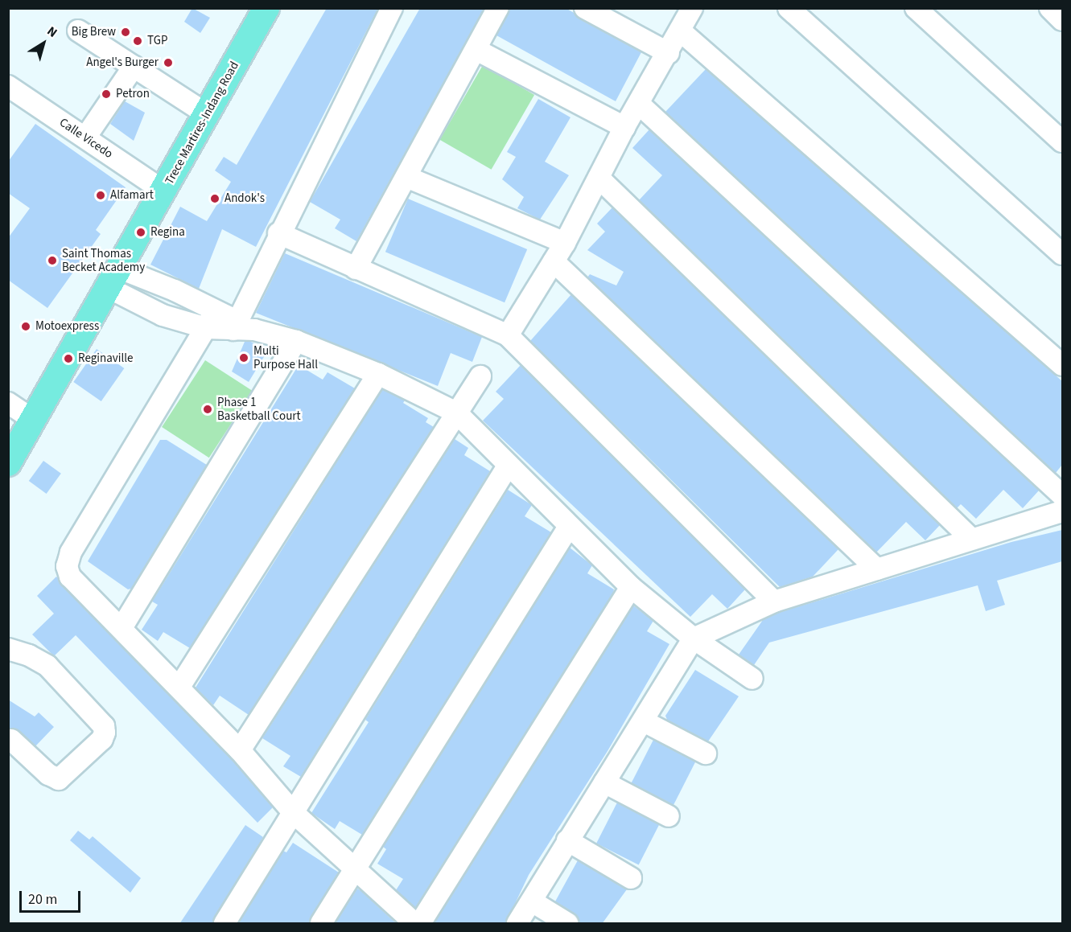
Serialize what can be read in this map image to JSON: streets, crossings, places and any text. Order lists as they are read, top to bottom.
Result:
{
  "streets": {
    "main road": ["Trece Martires-Indang Road"],
    "street": ["Calle Vicedo"]
  },
  "crossings": [
    ["Trece Martires-Indang Road", "Calle Vicedo"]
  ],
  "places": [
    "Big Brew",
    "TGP",
    "Angel's Burger",
    "Petron",
    "Alfamart",
    "Andok's",
    "Regina",
    "Saint Thomas Becket Academy",
    "Motoexpress",
    "Multi Purpose Hall",
    "Reginaville",
    "Phase 1 Basketball Court"
  ],
  "scale_bar": "20 m",
  "north": "top right"
}
